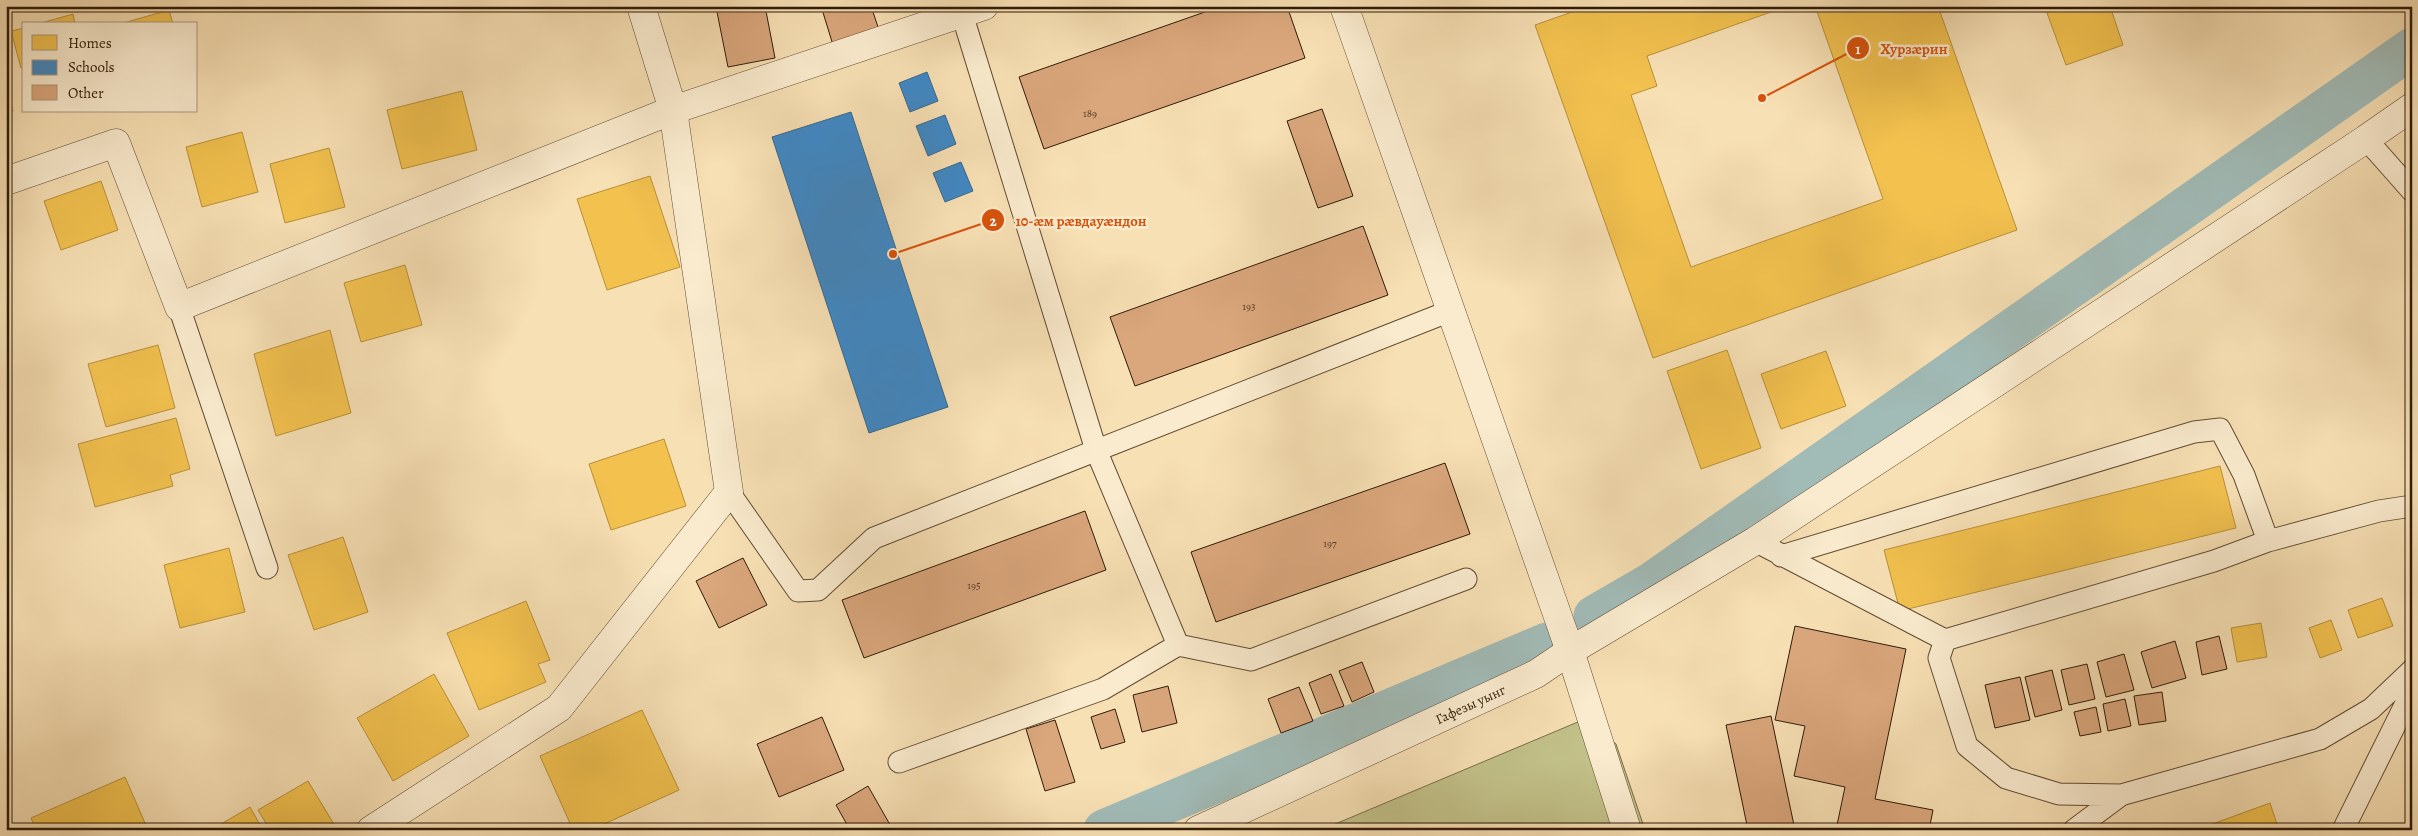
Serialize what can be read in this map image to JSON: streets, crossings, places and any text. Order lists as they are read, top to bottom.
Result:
{
  "streets": {
    "street": ["Гафезы уынг"]
  },
  "places": ["Хурзæрин", "10-æм рӕвдауӕндон"],
  "house_numbers": [
    "189",
    "193",
    "197",
    "195"
  ],
  "legend": ["Homes", "Schools", "Other"]
}
